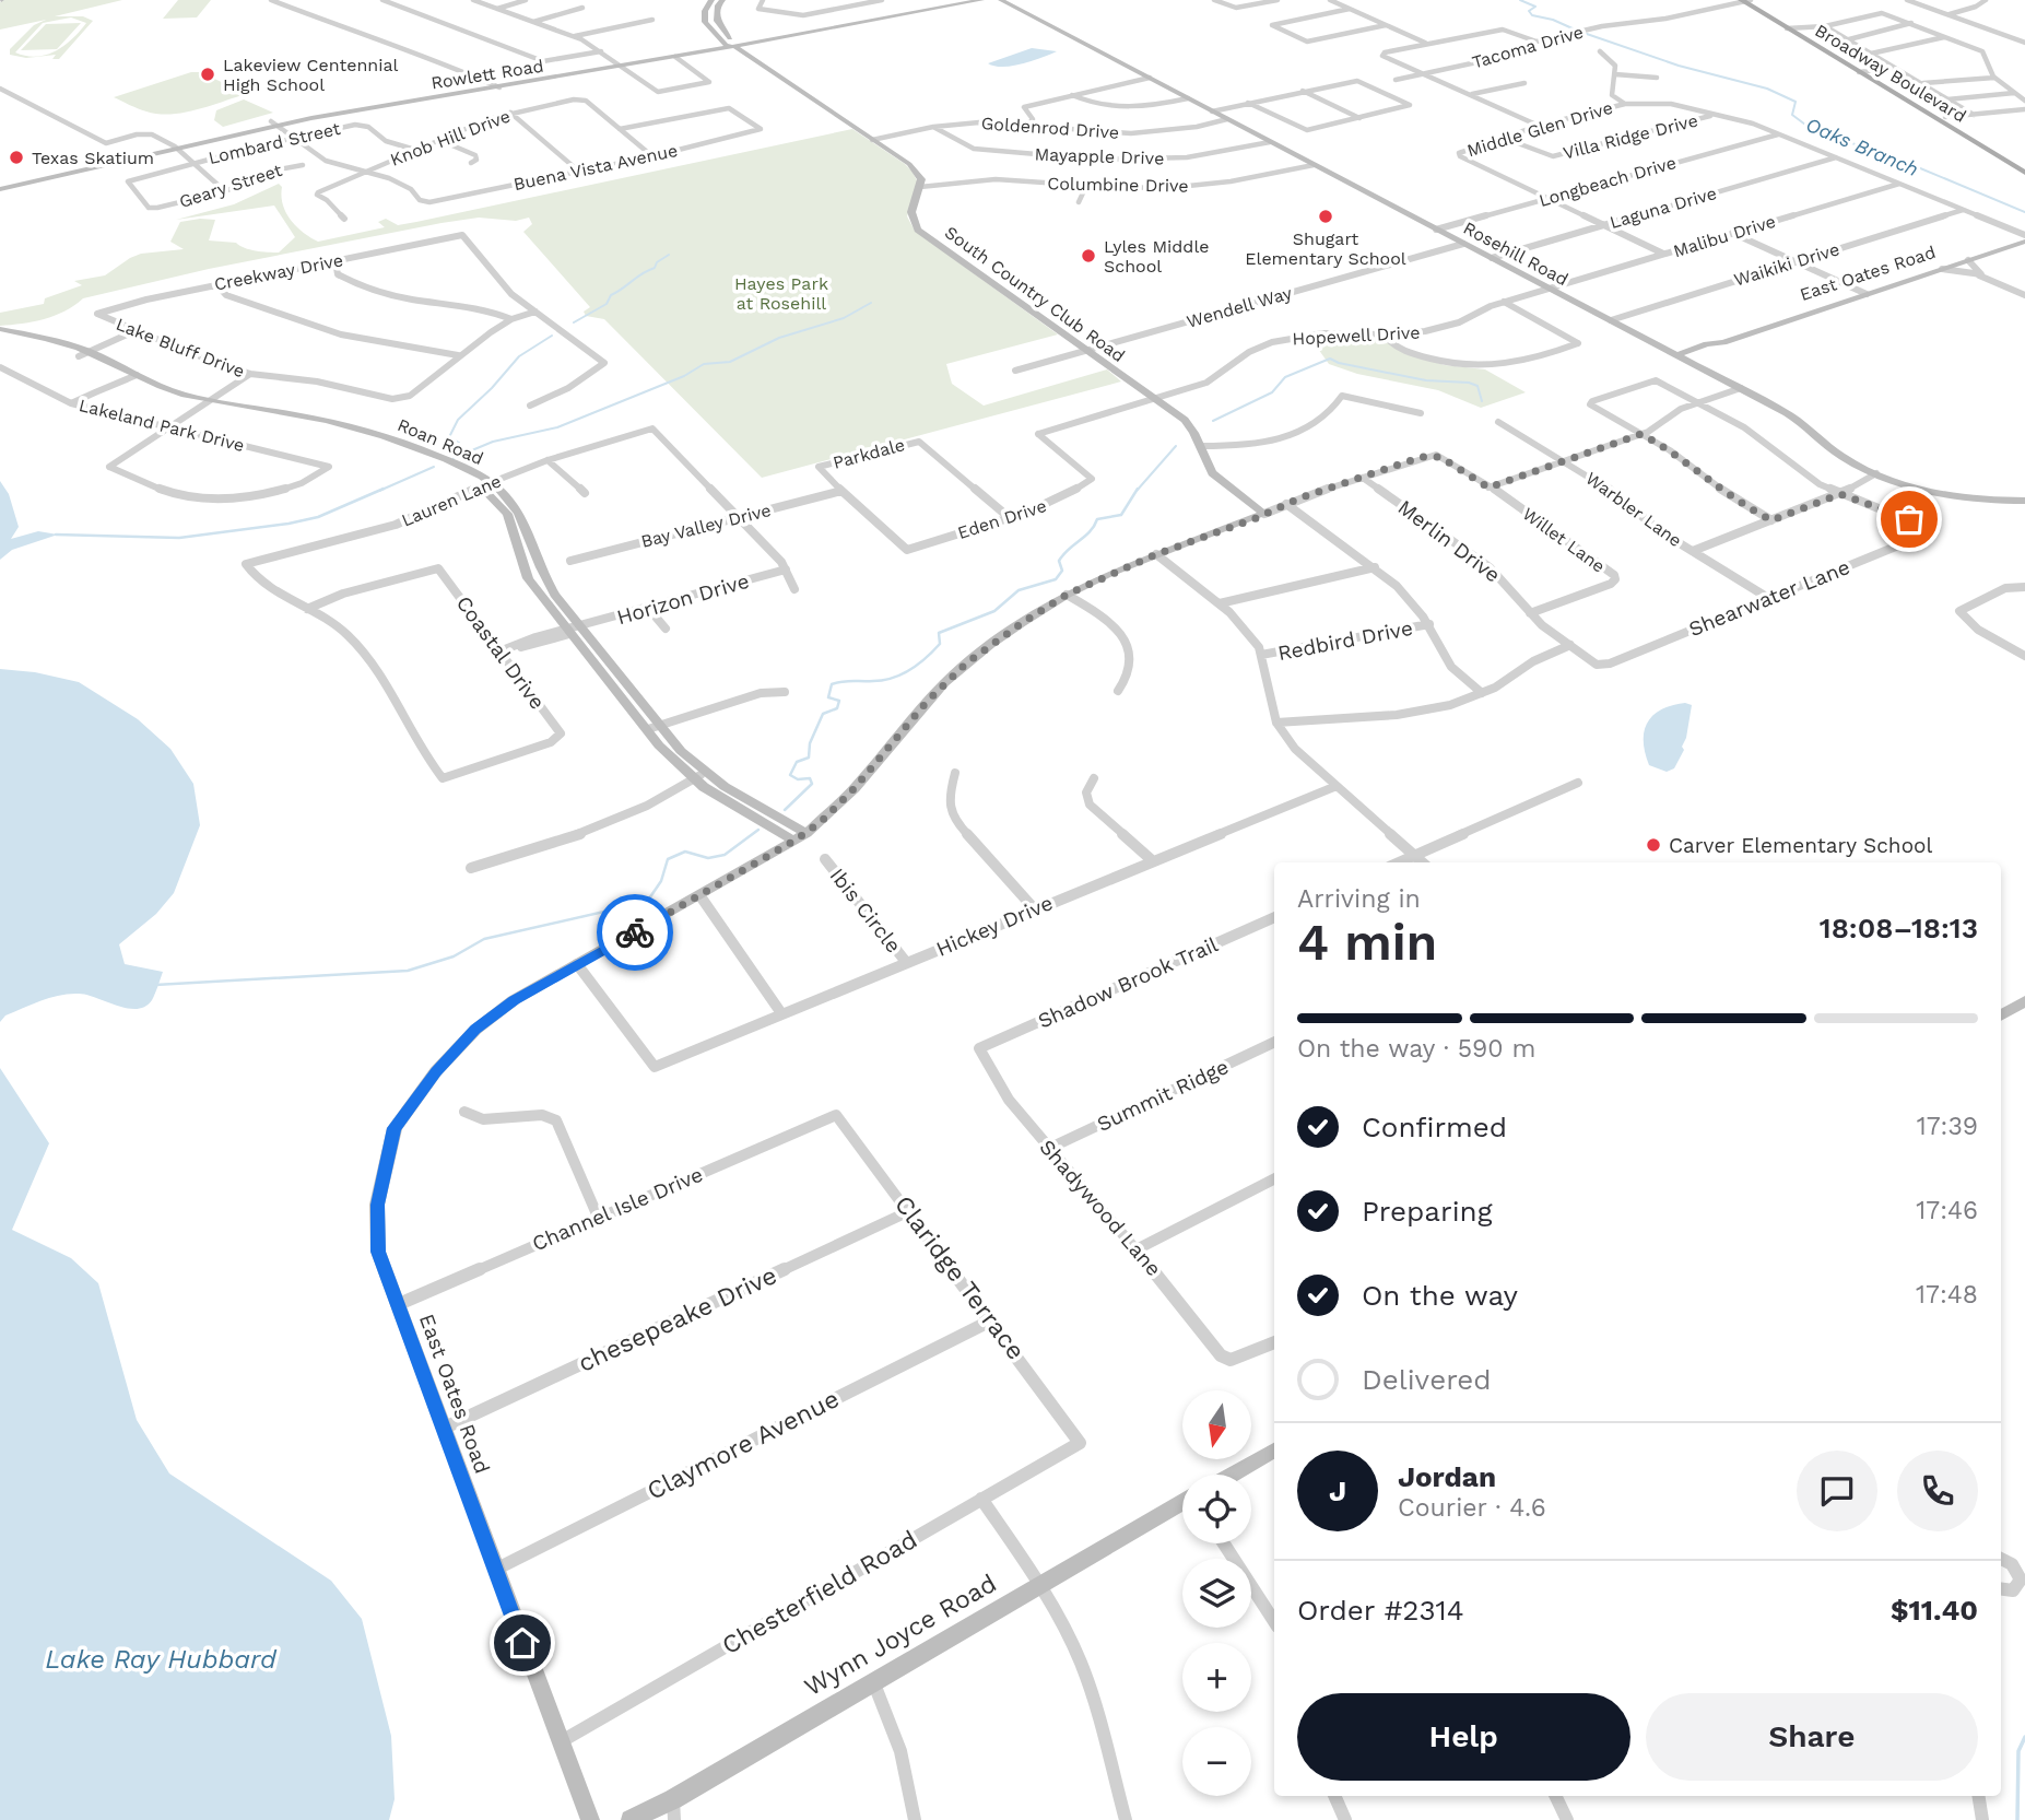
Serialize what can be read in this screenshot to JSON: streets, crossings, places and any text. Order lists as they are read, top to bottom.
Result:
{
  "streets": {
    "main road": ["Broadway Boulevard", "Rowlett Road", "Wynn Joyce Road"],
    "street": [
      "Tacoma Drive",
      "Goldenrod Drive",
      "Middle Glen Drive",
      "Villa Ridge Drive",
      "Knob Hill Drive",
      "Lombard Street",
      "Mayapple Drive",
      "Buena Vista Avenue",
      "Longbeach Drive",
      "Columbine Drive",
      "Geary Street",
      "Laguna Drive",
      "Malibu Drive",
      "Rosehill Road",
      "Waikiki Drive",
      "Creekway Drive",
      "East Oates Road",
      "South Country Club Road",
      "Wendell Way",
      "Hopewell Drive",
      "Lake Bluff Drive",
      "Lakeland Park Drive",
      "Roan Road",
      "Parkdale",
      "Lauren Lane",
      "Warbler Lane",
      "Eden Drive",
      "Bay Valley Drive",
      "Willet Lane",
      "Merlin Drive",
      "Shearwater Lane",
      "Horizon Drive",
      "Redbird Drive",
      "Coastal Drive",
      "Ibis Circle",
      "Hickey Drive",
      "Shadow Brook Trail",
      "Summit Ridge",
      "Shadywood Lane",
      "Channel Isle Drive",
      "Claridge Terrace",
      "chesepeake Drive",
      "Claymore Avenue",
      "Chesterfield Road"
    ]
  },
  "crossings": [
    ["Tacoma Drive", "Broadway Boulevard"],
    ["Goldenrod Drive", "Mayapple Drive"],
    ["Goldenrod Drive", "Rosehill Road"],
    ["Middle Glen Drive", "Villa Ridge Drive"],
    ["Middle Glen Drive", "Longbeach Drive"],
    ["Middle Glen Drive", "Laguna Drive"],
    ["Middle Glen Drive", "Malibu Drive"],
    ["Middle Glen Drive", "Waikiki Drive"],
    ["Knob Hill Drive", "Lombard Street"],
    ["Knob Hill Drive", "Buena Vista Avenue"],
    ["Lombard Street", "Geary Street"],
    ["Mayapple Drive", "Rosehill Road"],
    ["Longbeach Drive", "Rosehill Road"],
    ["Columbine Drive", "Rosehill Road"],
    ["Columbine Drive", "South Country Club Road"],
    ["Laguna Drive", "Rosehill Road"],
    ["Malibu Drive", "Rosehill Road"],
    ["Malibu Drive", "Hopewell Drive"],
    ["Rosehill Road", "Waikiki Drive"],
    ["Rosehill Road", "East Oates Road"],
    ["Rosehill Road", "Wendell Way"],
    ["Rosehill Road", "Hopewell Drive"],
    ["Creekway Drive", "Lake Bluff Drive"],
    ["East Oates Road", "South Country Club Road"],
    ["East Oates Road", "Roan Road"],
    ["East Oates Road", "Willet Lane"],
    ["East Oates Road", "Merlin Drive"],
    ["East Oates Road", "Hickey Drive"],
    ["East Oates Road", "Channel Isle Drive"],
    ["East Oates Road", "chesepeake Drive"],
    ["East Oates Road", "Claymore Avenue"],
    ["East Oates Road", "Chesterfield Road"],
    ["South Country Club Road", "Wendell Way"],
    ["South Country Club Road", "Hopewell Drive"],
    ["Hopewell Drive", "Eden Drive"],
    ["Roan Road", "Lauren Lane"],
    ["Roan Road", "Horizon Drive"],
    ["Parkdale", "Eden Drive"],
    ["Parkdale", "Bay Valley Drive"],
    ["Lauren Lane", "Bay Valley Drive"],
    ["Lauren Lane", "Coastal Drive"],
    ["Warbler Lane", "Shearwater Lane"],
    ["Eden Drive", "Bay Valley Drive"],
    ["Willet Lane", "Merlin Drive"],
    ["Merlin Drive", "Shearwater Lane"],
    ["Horizon Drive", "Coastal Drive"],
    ["Ibis Circle", "Hickey Drive"],
    ["Shadow Brook Trail", "Shadywood Lane"],
    ["Summit Ridge", "Shadywood Lane"],
    ["Channel Isle Drive", "Claridge Terrace"],
    ["Claridge Terrace", "chesepeake Drive"],
    ["Claridge Terrace", "Claymore Avenue"],
    ["Claridge Terrace", "Chesterfield Road"]
  ],
  "water": ["Oaks Branch", "Lake Ray Hubbard"],
  "parks": ["Hayes Park at Rosehill"],
  "places": [
    "Lakeview Centennial High School",
    "Texas Skatium",
    "Shugart Elementary School",
    "Lyles Middle School",
    "Carver Elementary School"
  ],
  "north": "bottom",
  "page": {
    "heading": ["4 min", "Arriving in", "18:08–18:13"],
    "panel": [
      "Jordan",
      "Courier · 4.6",
      "Order #2314",
      "$11.40"
    ],
    "bar": "On the way · 590 m",
    "list": [
      ["Confirmed", "17:39"],
      ["Preparing", "17:46"],
      ["On the way", "17:48"],
      "Delivered"
    ],
    "map_buttons": ["+", "−"],
    "round": "J",
    "buttons": ["Help", "Share"]
  }
}
